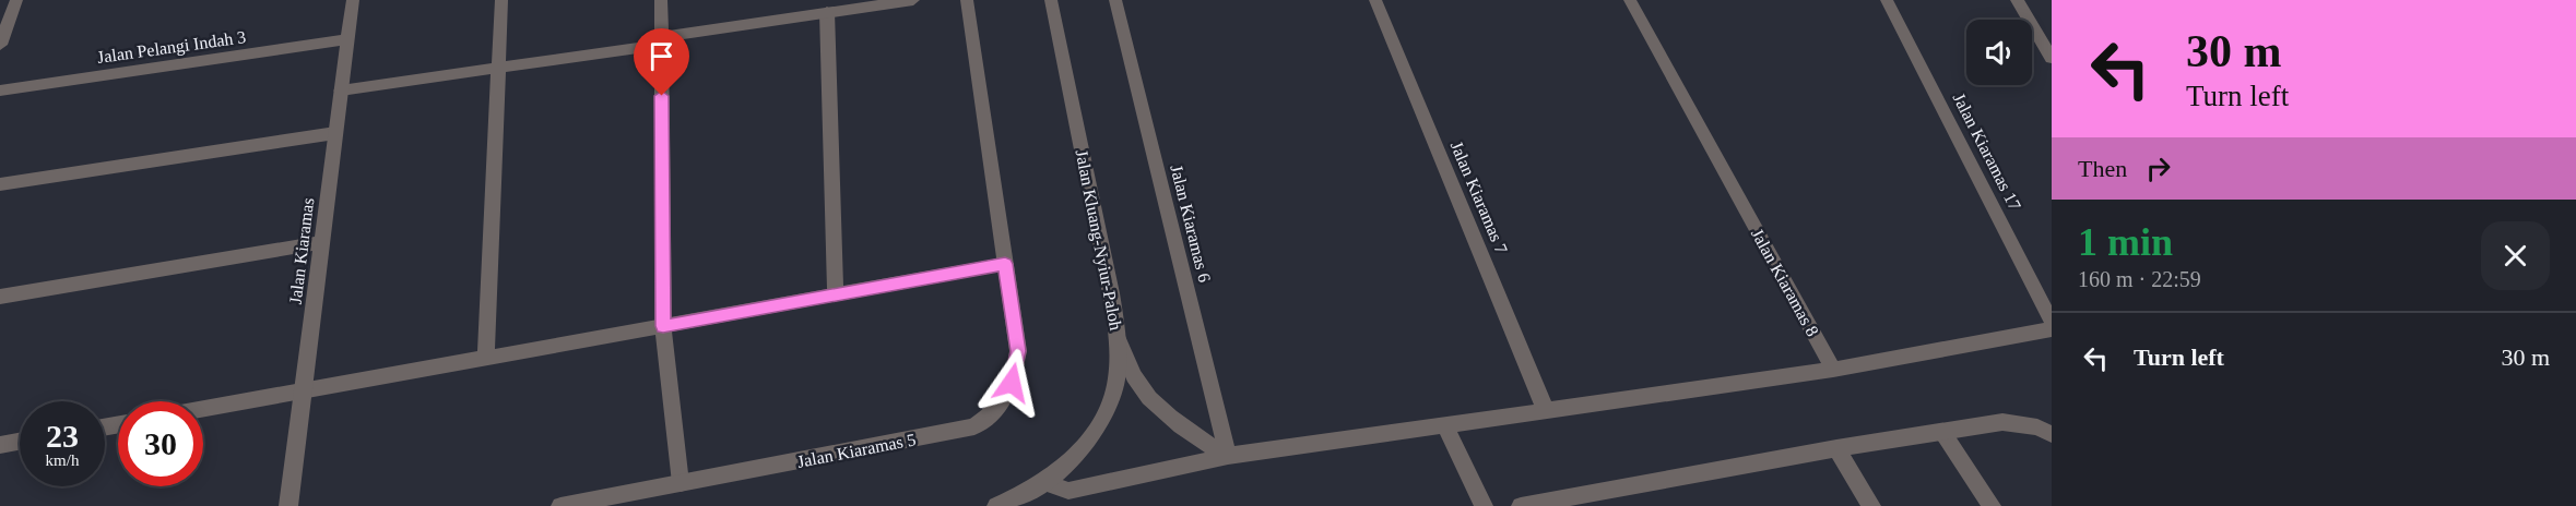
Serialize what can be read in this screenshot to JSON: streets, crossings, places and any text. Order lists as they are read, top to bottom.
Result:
{
  "streets": {
    "street": [
      "Jalan Pelangi Indah 3",
      "Jalan Kiaramas 17",
      "Jalan Kiaramas 7",
      "Jalan Kiaramas 6",
      "Jalan Kluang-Nyiur-Paloh",
      "Jalan Kiaramas",
      "Jalan Kiaramas 8",
      "Jalan Kiaramas 5"
    ]
  },
  "crossings": [
    ["Jalan Pelangi Indah 3", "Jalan Kiaramas"]
  ],
  "page": {
    "turn": ["30 m", "Turn left"],
    "then": "Then",
    "heading": ["1 min", "160 m · 22:59"],
    "list": [
      {
        "name": "Turn left",
        "value": "30 m"
      }
    ],
    "speed": "23 km/h",
    "limit": "30"
  }
}
